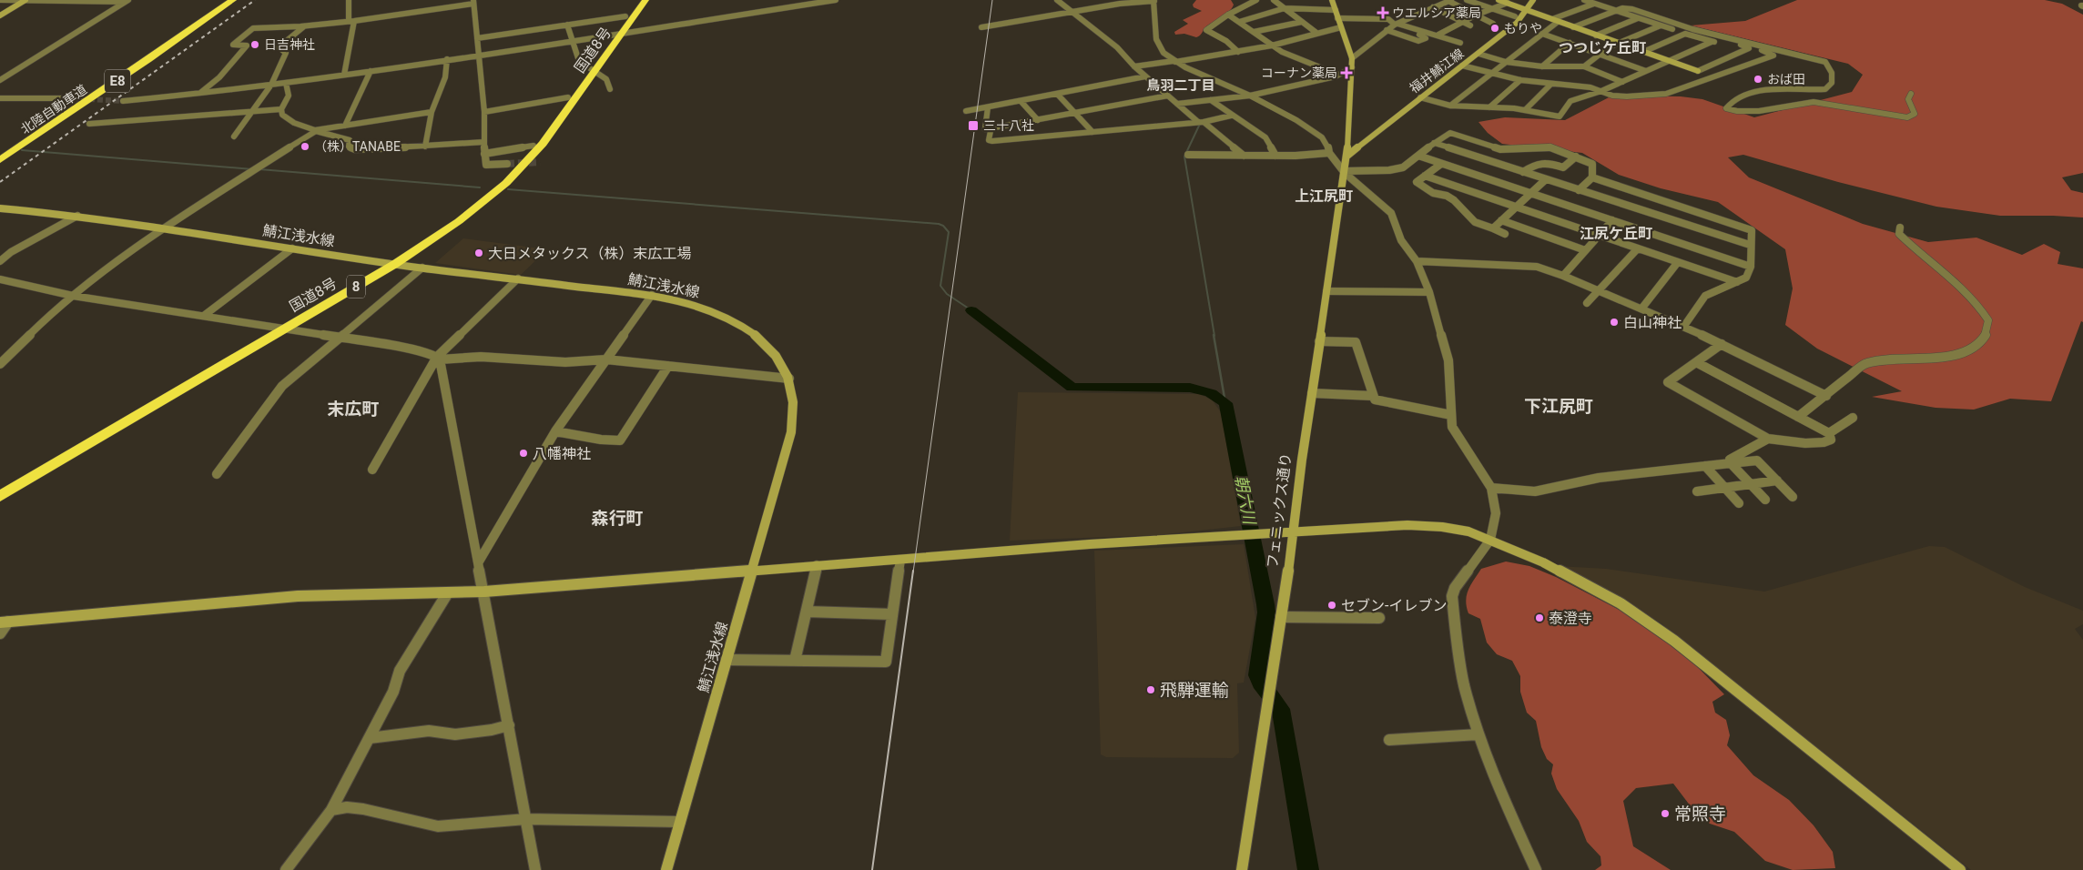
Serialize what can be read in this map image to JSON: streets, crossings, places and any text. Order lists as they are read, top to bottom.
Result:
{
  "streets": {
    "highway": [
      "国道8号",
      "E8",
      "北陸自動車道",
      "8"
    ],
    "main road": ["福井鯖江線", "鯖江浅水線", "フェニックス通り"]
  },
  "crossings": [
    ["国道8号", "鯖江浅水線"],
    ["福井鯖江線", "フェニックス通り"]
  ],
  "districts": [
    "つつじケ丘町",
    "鳥羽二丁目",
    "上江尻町",
    "江尻ケ丘町",
    "下江尻町",
    "末広町",
    "森行町"
  ],
  "water": ["朝六川"],
  "places": {
    "health": ["ウエルシア薬局", "コーナン薬局"],
    "other": [
      "もりや",
      "日吉神社",
      "おば田",
      "（株）TANABE",
      "大日メタックス（株）末広工場",
      "白山神社",
      "八幡神社",
      "セブン-イレブン",
      "泰澄寺",
      "飛騨運輸",
      "常照寺"
    ],
    "transit": ["三十八社"]
  }
}
